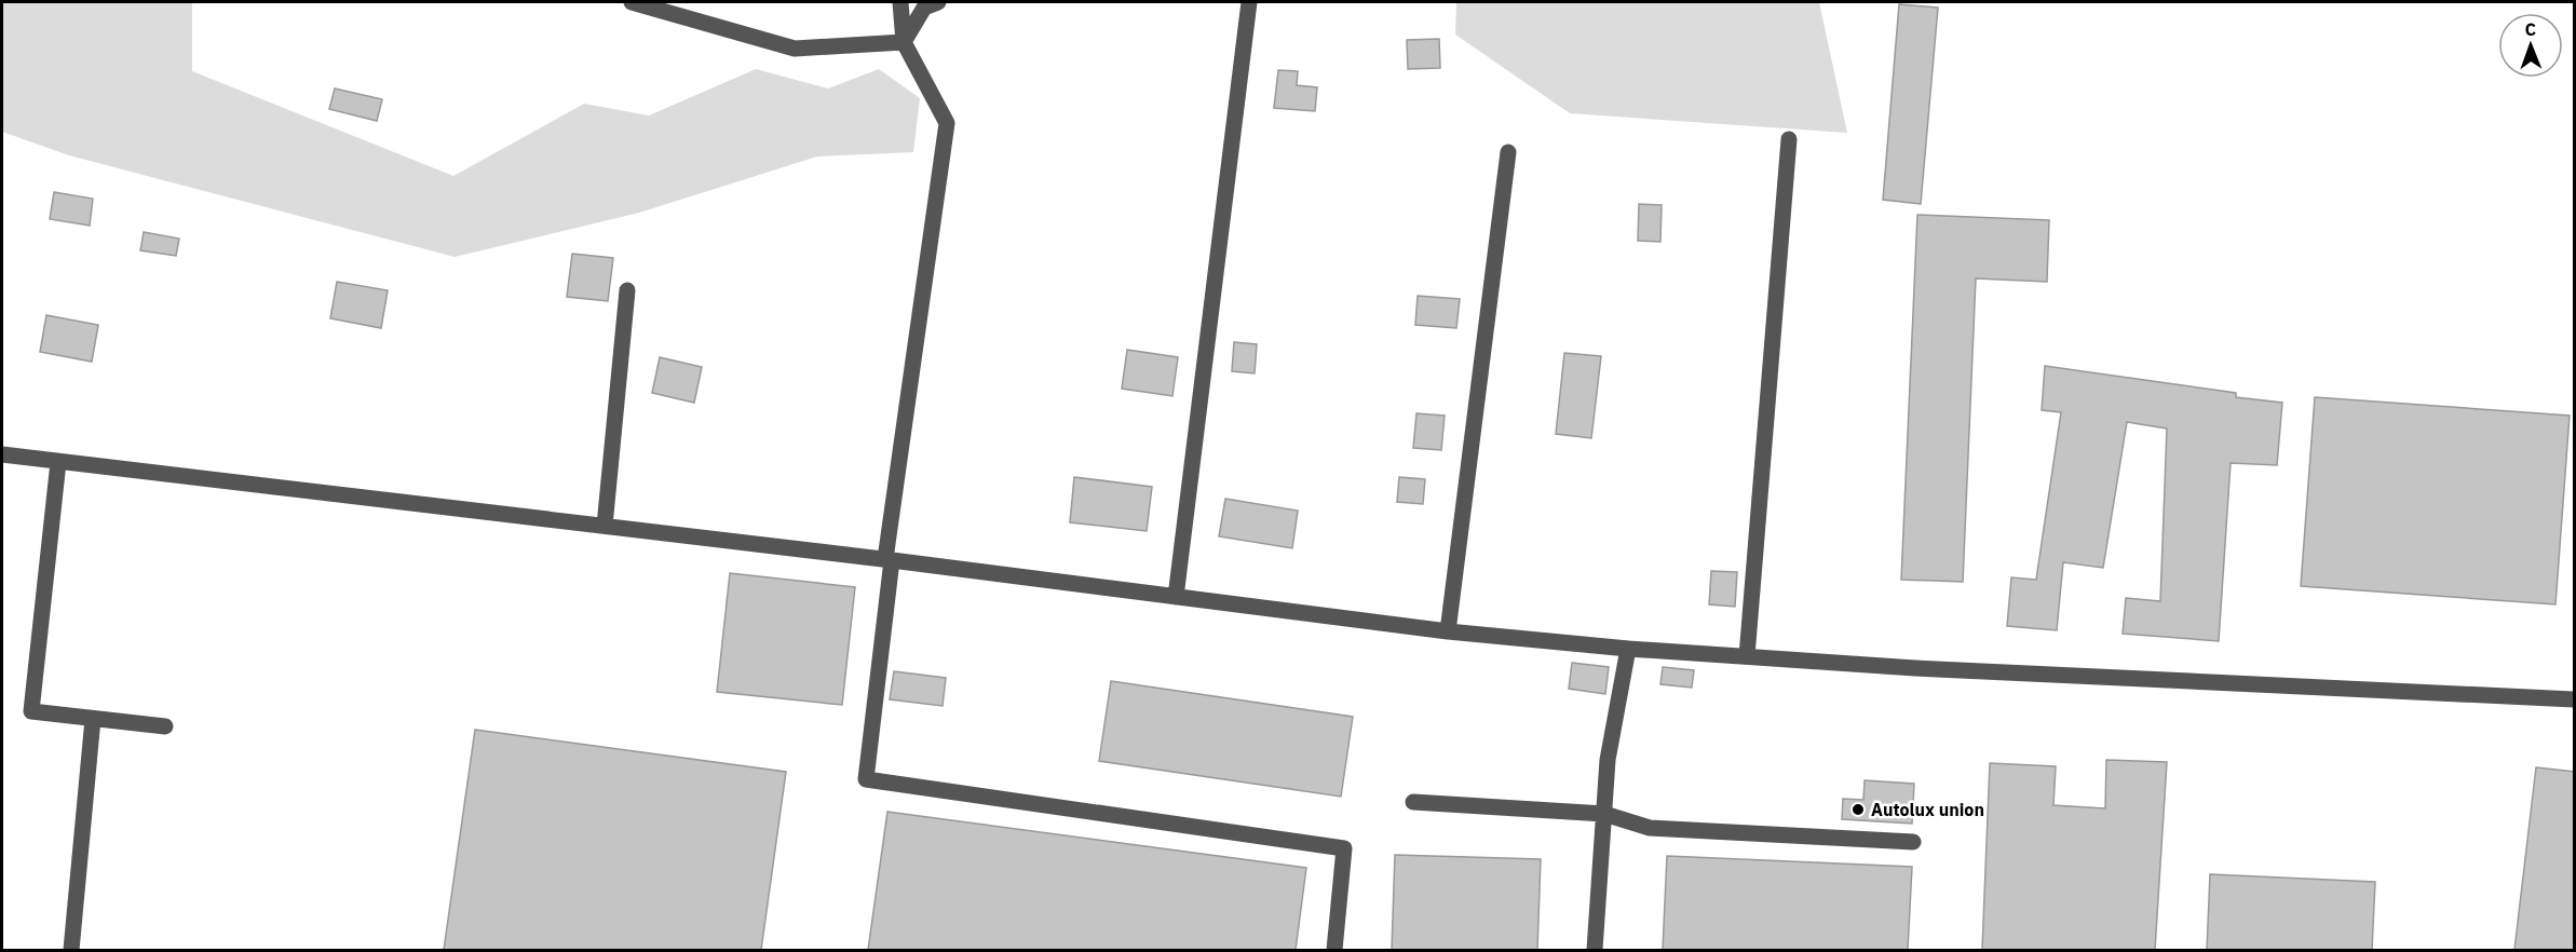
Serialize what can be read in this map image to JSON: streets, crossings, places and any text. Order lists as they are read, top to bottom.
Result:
{
  "places": ["Autolux union"],
  "north": "top"
}
